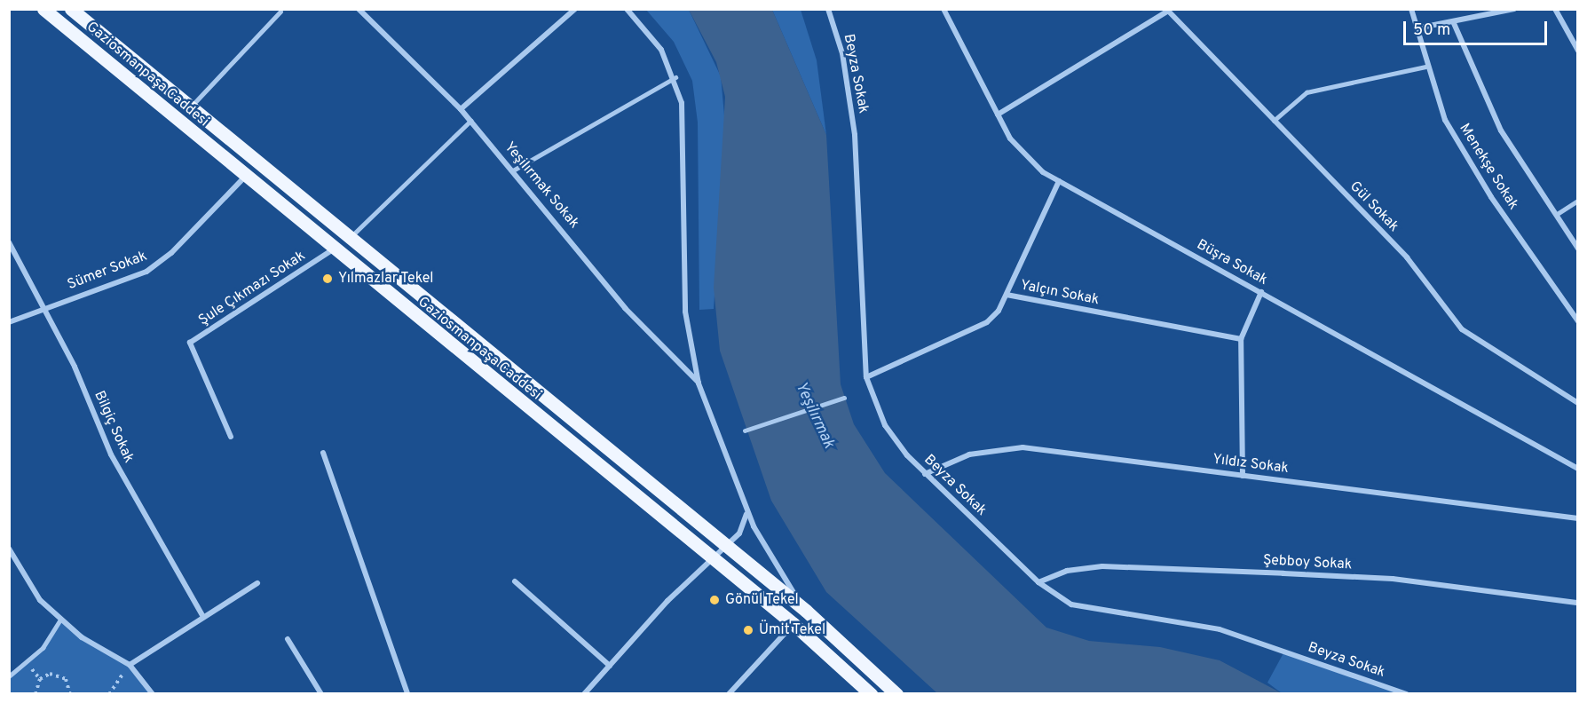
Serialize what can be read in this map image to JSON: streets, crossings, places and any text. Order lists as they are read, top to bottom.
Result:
{
  "streets": {
    "main road": ["Gaziosmanpaşa Caddesi"],
    "street": [
      "Beyza Sokak",
      "Menekşe Sokak",
      "Yeşilırmak Sokak",
      "Gül Sokak",
      "Büşra Sokak",
      "Sümer Sokak",
      "Şule Çıkmazı Sokak",
      "Yalçın Sokak",
      "Bilgiç Sokak",
      "Yıldız Sokak",
      "Şebboy Sokak"
    ]
  },
  "crossings": [
    ["Beyza Sokak", "Yalçın Sokak"],
    ["Beyza Sokak", "Yıldız Sokak"],
    ["Beyza Sokak", "Şebboy Sokak"],
    ["Gaziosmanpaşa Caddesi", "Sümer Sokak"],
    ["Gaziosmanpaşa Caddesi", "Şule Çıkmazı Sokak"],
    ["Sümer Sokak", "Bilgiç Sokak"]
  ],
  "water": ["Yeşilırmak"],
  "places": ["Yılmazlar Tekel", "Gönül Tekel", "Ümit Tekel"],
  "scale_bar": "50 m"
}
